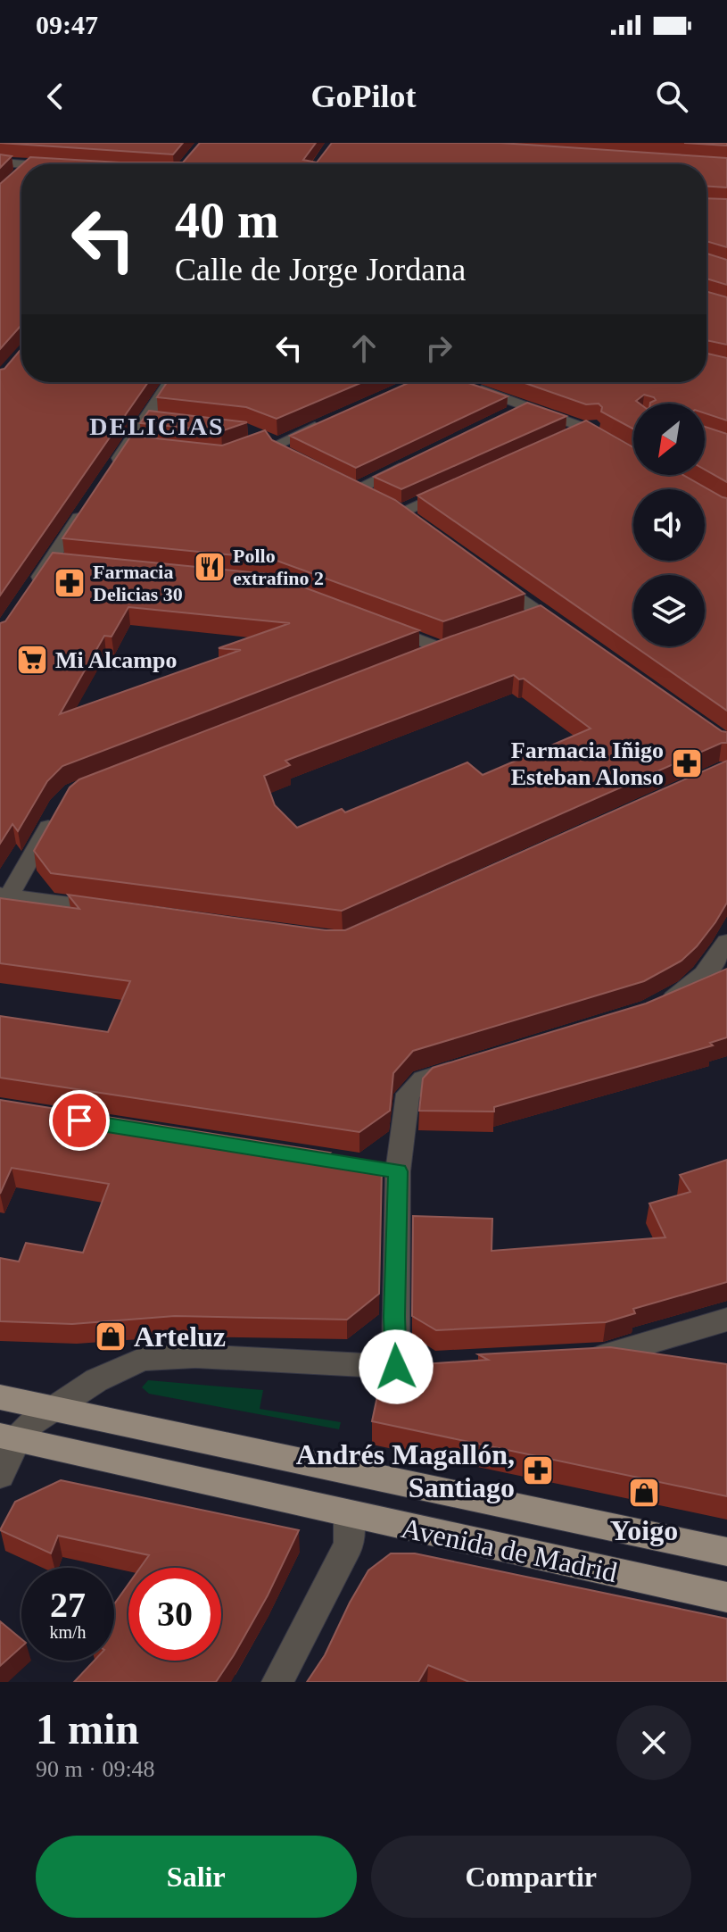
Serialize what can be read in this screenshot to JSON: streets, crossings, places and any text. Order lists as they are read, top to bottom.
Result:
{
  "streets": {
    "main road": ["Avenida de Madrid"]
  },
  "districts": ["DELICIAS"],
  "places": {
    "restaurant": ["Pollo extrafino 2"],
    "pharmacy": ["Farmacia Delicias 30", "Farmacia Iñigo Esteban Alonso", "Andrés Magallón, Santiago"],
    "supermarket": ["Mi Alcampo"],
    "shop": ["Arteluz", "Yoigo"]
  },
  "north": "bottom left",
  "page": {
    "status": "09:47",
    "header": "GoPilot",
    "turn": ["40 m", "Calle de Jorge Jordana"],
    "speed": "27 km/h",
    "limit": "30",
    "heading": ["1 min", "90 m · 09:48"],
    "buttons": ["Salir", "Compartir"]
  }
}
